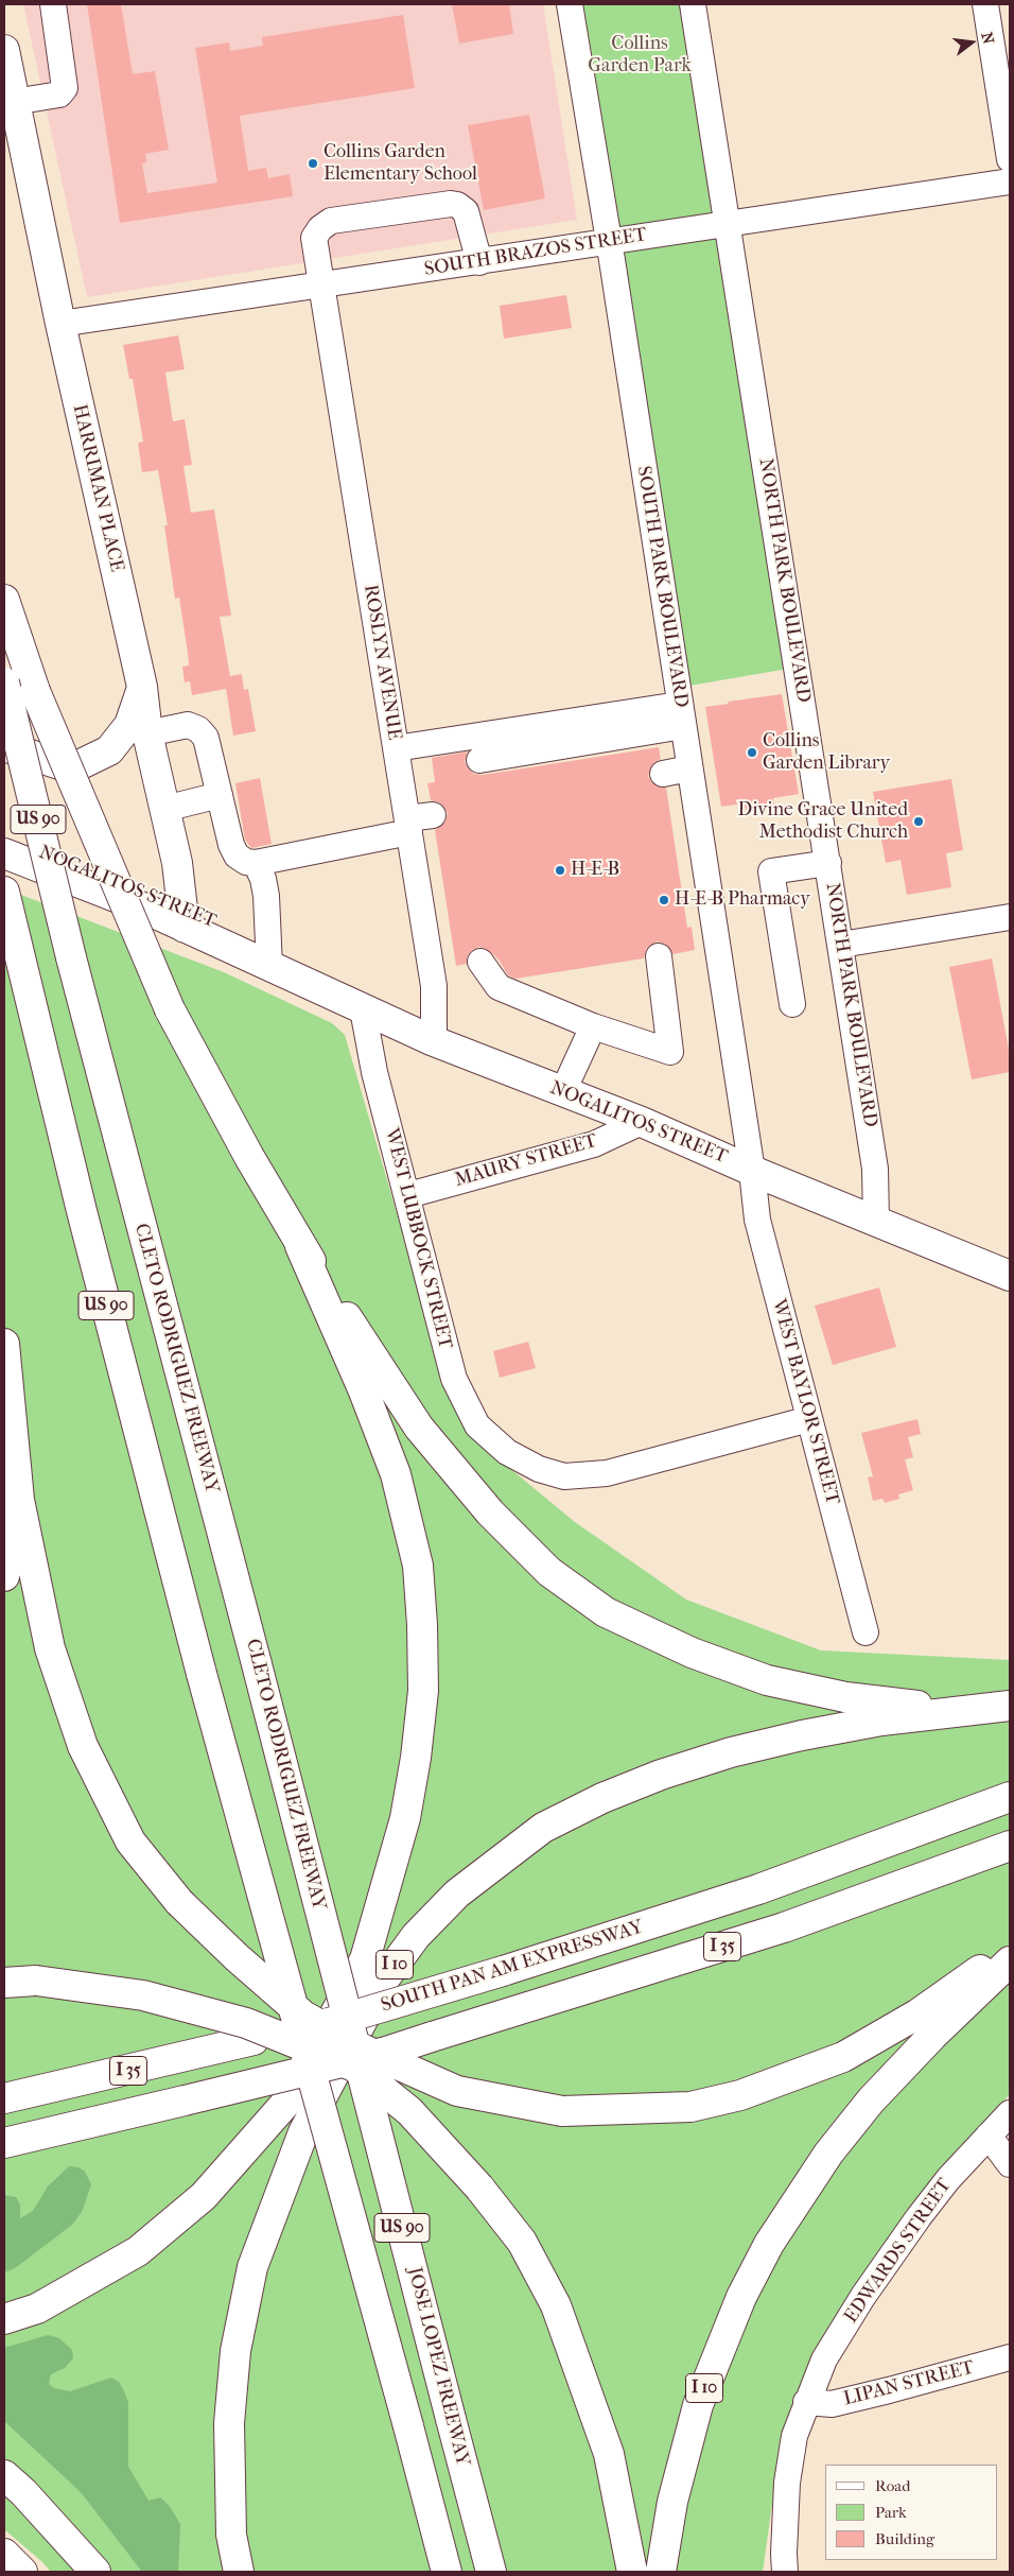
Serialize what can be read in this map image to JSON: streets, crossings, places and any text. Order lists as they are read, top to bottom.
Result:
{
  "streets": {
    "main road": [
      "HARRIMAN PLACE",
      "US 90",
      "NOGALITOS STREET",
      "CLETO RODRIGUEZ FREEWAY",
      "I 35",
      "I 10",
      "SOUTH PAN AM EXPRESSWAY",
      "JOSE LOPEZ FREEWAY"
    ],
    "street": [
      "SOUTH BRAZOS STREET",
      "NORTH PARK BOULEVARD",
      "SOUTH PARK BOULEVARD",
      "ROSLYN AVENUE",
      "MAURY STREET",
      "WEST LUBBOCK STREET",
      "WEST BAYLOR STREET",
      "EDWARDS STREET",
      "LIPAN STREET"
    ]
  },
  "crossings": [
    ["SOUTH BRAZOS STREET", "HARRIMAN PLACE"],
    ["SOUTH BRAZOS STREET", "NORTH PARK BOULEVARD"],
    ["SOUTH BRAZOS STREET", "SOUTH PARK BOULEVARD"],
    ["SOUTH BRAZOS STREET", "ROSLYN AVENUE"],
    ["HARRIMAN PLACE", "NOGALITOS STREET"],
    ["NORTH PARK BOULEVARD", "NOGALITOS STREET"],
    ["SOUTH PARK BOULEVARD", "NOGALITOS STREET"],
    ["SOUTH PARK BOULEVARD", "WEST BAYLOR STREET"],
    ["ROSLYN AVENUE", "NOGALITOS STREET"],
    ["NOGALITOS STREET", "MAURY STREET"],
    ["NOGALITOS STREET", "WEST LUBBOCK STREET"],
    ["NOGALITOS STREET", "WEST BAYLOR STREET"],
    ["MAURY STREET", "WEST LUBBOCK STREET"],
    ["WEST LUBBOCK STREET", "WEST BAYLOR STREET"],
    ["CLETO RODRIGUEZ FREEWAY", "JOSE LOPEZ FREEWAY"],
    ["EDWARDS STREET", "LIPAN STREET"]
  ],
  "parks": ["Collins Garden Park"],
  "places": [
    "Collins Garden Elementary School",
    "Collins Garden Library",
    "Divine Grace United Methodist Church",
    "H-E-B",
    "H-E-B Pharmacy"
  ],
  "legend": ["Road", "Park", "Building"],
  "north": "right"
}
